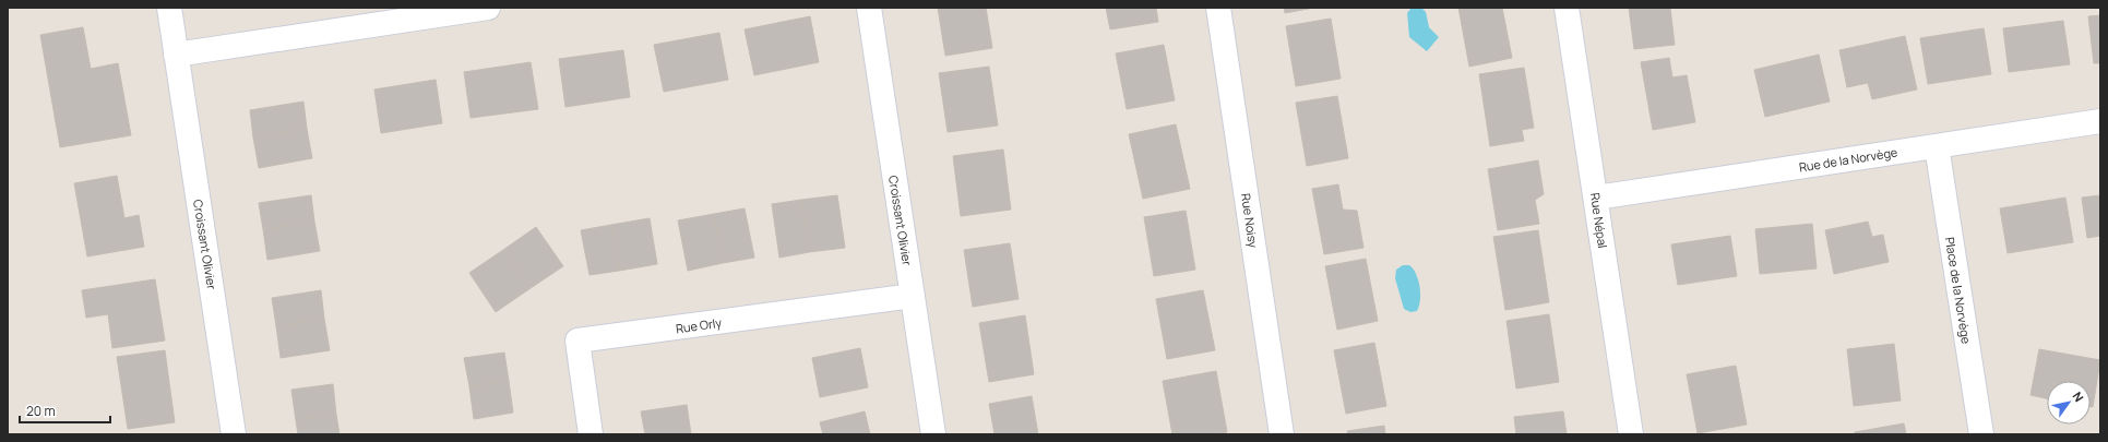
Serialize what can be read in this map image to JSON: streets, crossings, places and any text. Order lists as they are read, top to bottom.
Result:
{
  "streets": {
    "street": [
      "Rue de la Norvège",
      "Croissant Olivier",
      "Rue Noisy",
      "Rue Népal",
      "Place de la Norvège",
      "Rue Orly"
    ]
  },
  "crossings": [
    ["Rue de la Norvège", "Rue Népal"],
    ["Rue de la Norvège", "Place de la Norvège"],
    ["Croissant Olivier", "Rue Orly"]
  ],
  "scale_bar": "20 m",
  "north": "top right"
}
